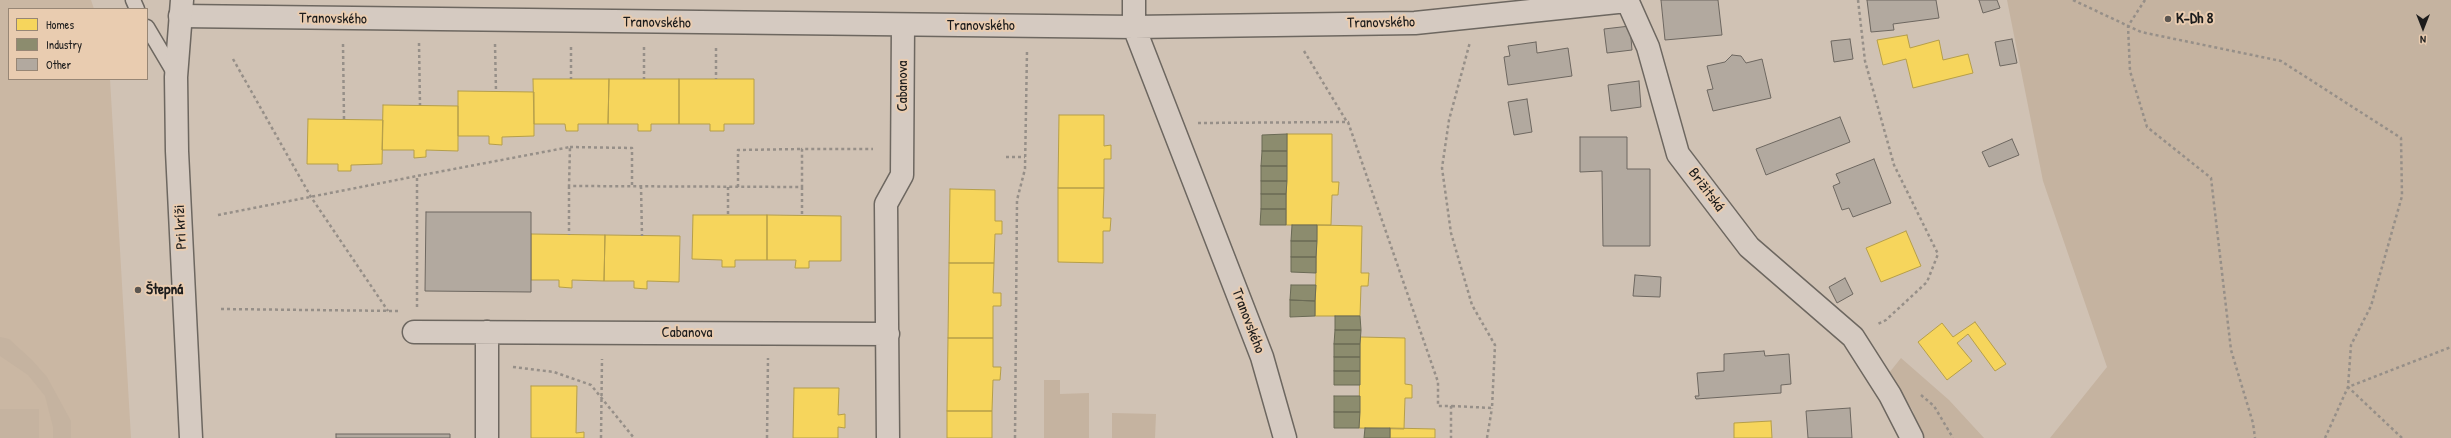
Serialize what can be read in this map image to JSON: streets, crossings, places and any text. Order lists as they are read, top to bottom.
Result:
{
  "streets": {
    "street": [
      "Tranovského",
      "Cabanova",
      "Brižitská",
      "Pri kríži"
    ]
  },
  "crossings": [
    ["Tranovského", "Cabanova"],
    ["Tranovského", "Brižitská"],
    ["Tranovského", "Pri kríži"]
  ],
  "places": ["K-Dh 8", "Štepná"],
  "legend": ["Homes", "Industry", "Other"],
  "north": "bottom"
}
